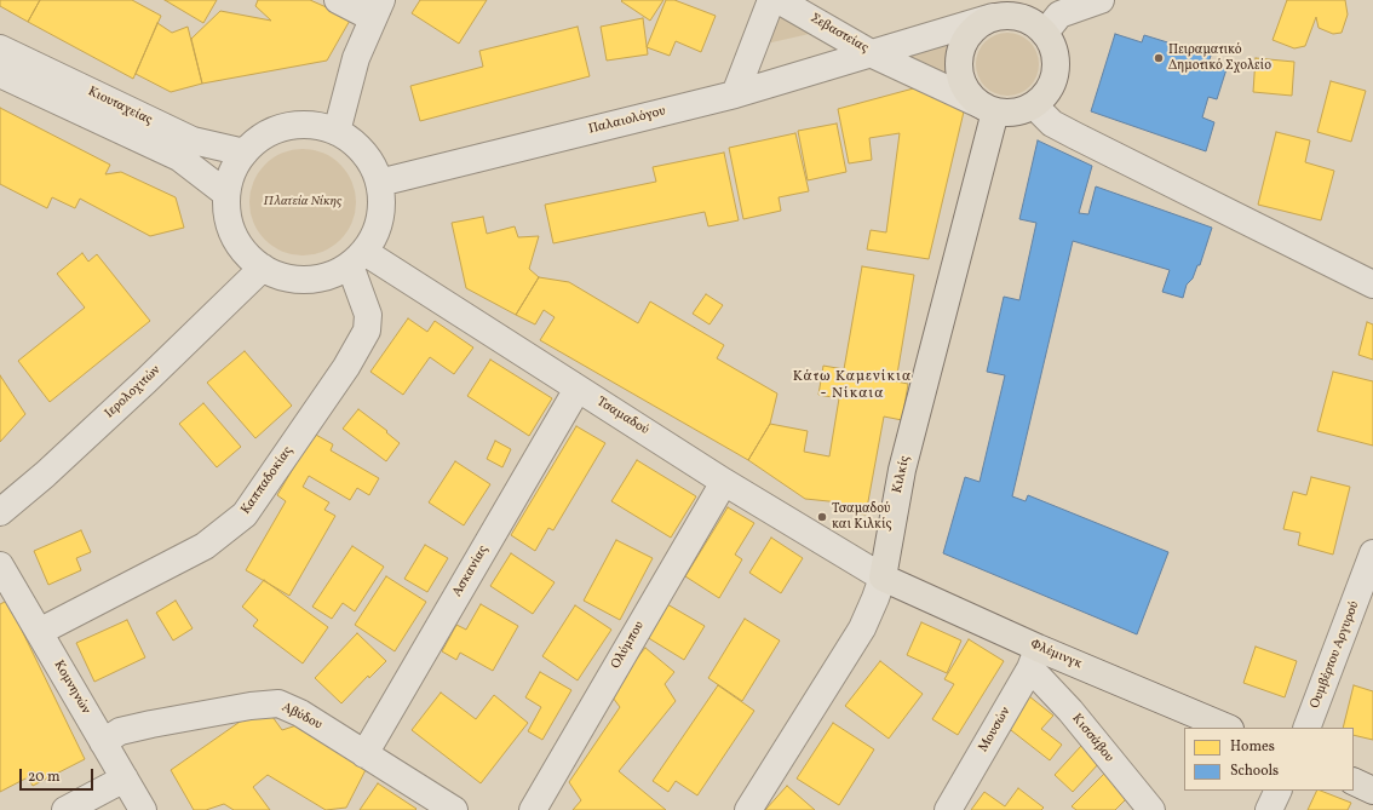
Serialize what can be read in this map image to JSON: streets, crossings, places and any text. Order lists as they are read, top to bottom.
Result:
{
  "streets": {
    "main road": ["Κιλκίς", "Φλέμινγκ"],
    "street": [
      "Σεβαστείας",
      "Κιουταχείας",
      "Παλαιολόγου",
      "Ιερολοχιτών",
      "Τσαμαδού",
      "Καππαδοκίας",
      "Ασκανίας",
      "Ολύμπου",
      "Ουμβέρτου Αργυρού",
      "Κομνηνών",
      "Αβύδου",
      "Μουσών",
      "Κισσάβου"
    ]
  },
  "crossings": [
    ["Σεβαστείας", "Παλαιολόγου"],
    ["Σεβαστείας", "Κιλκίς"],
    ["Κιουταχείας", "Παλαιολόγου"],
    ["Κιουταχείας", "Ιερολοχιτών"],
    ["Κιουταχείας", "Τσαμαδού"],
    ["Κιουταχείας", "Καππαδοκίας"],
    ["Παλαιολόγου", "Ιερολοχιτών"],
    ["Παλαιολόγου", "Τσαμαδού"],
    ["Παλαιολόγου", "Κιλκίς"],
    ["Παλαιολόγου", "Καππαδοκίας"],
    ["Ιερολοχιτών", "Τσαμαδού"],
    ["Ιερολοχιτών", "Καππαδοκίας"],
    ["Τσαμαδού", "Κιλκίς"],
    ["Τσαμαδού", "Καππαδοκίας"],
    ["Τσαμαδού", "Ασκανίας"],
    ["Τσαμαδού", "Ολύμπου"],
    ["Τσαμαδού", "Φλέμινγκ"],
    ["Κιλκίς", "Φλέμινγκ"],
    ["Καππαδοκίας", "Κομνηνών"],
    ["Ασκανίας", "Αβύδου"],
    ["Φλέμινγκ", "Μουσών"],
    ["Φλέμινγκ", "Κισσάβου"],
    ["Κομνηνών", "Αβύδου"],
    ["Μουσών", "Κισσάβου"]
  ],
  "districts": ["Κάτω Καμενίκια - Νίκαια"],
  "parks": ["Πλατεία Νίκης"],
  "places": ["Πειραματικό Δημοτικό Σχολείο", "Τσαμαδού και Κιλκίς"],
  "legend": ["Homes", "Schools"],
  "scale_bar": "20 m"
}
